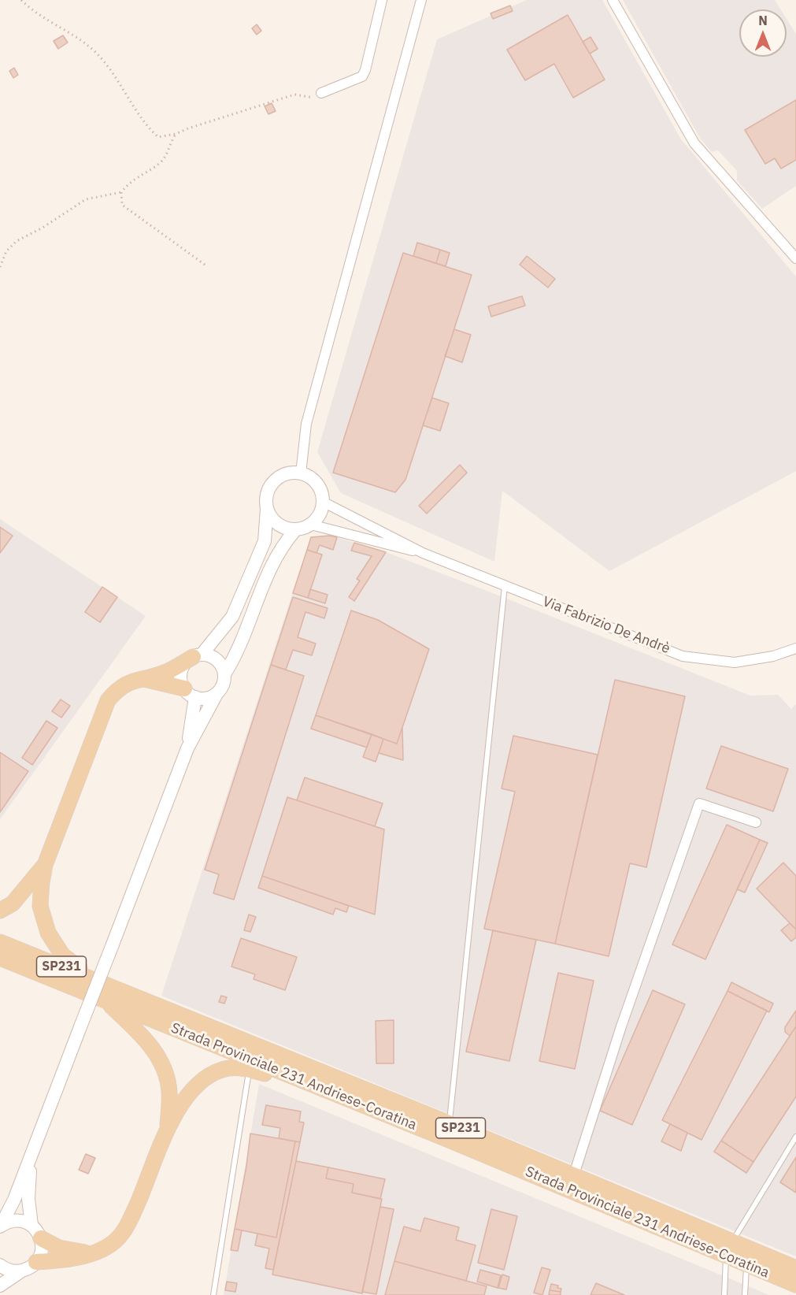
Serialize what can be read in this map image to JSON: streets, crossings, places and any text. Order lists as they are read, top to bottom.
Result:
{
  "streets": {
    "main road": ["SP231", "Strada Provinciale 231 Andriese-Coratina"],
    "street": ["Via Fabrizio De Andrè"]
  },
  "north": "top"
}
